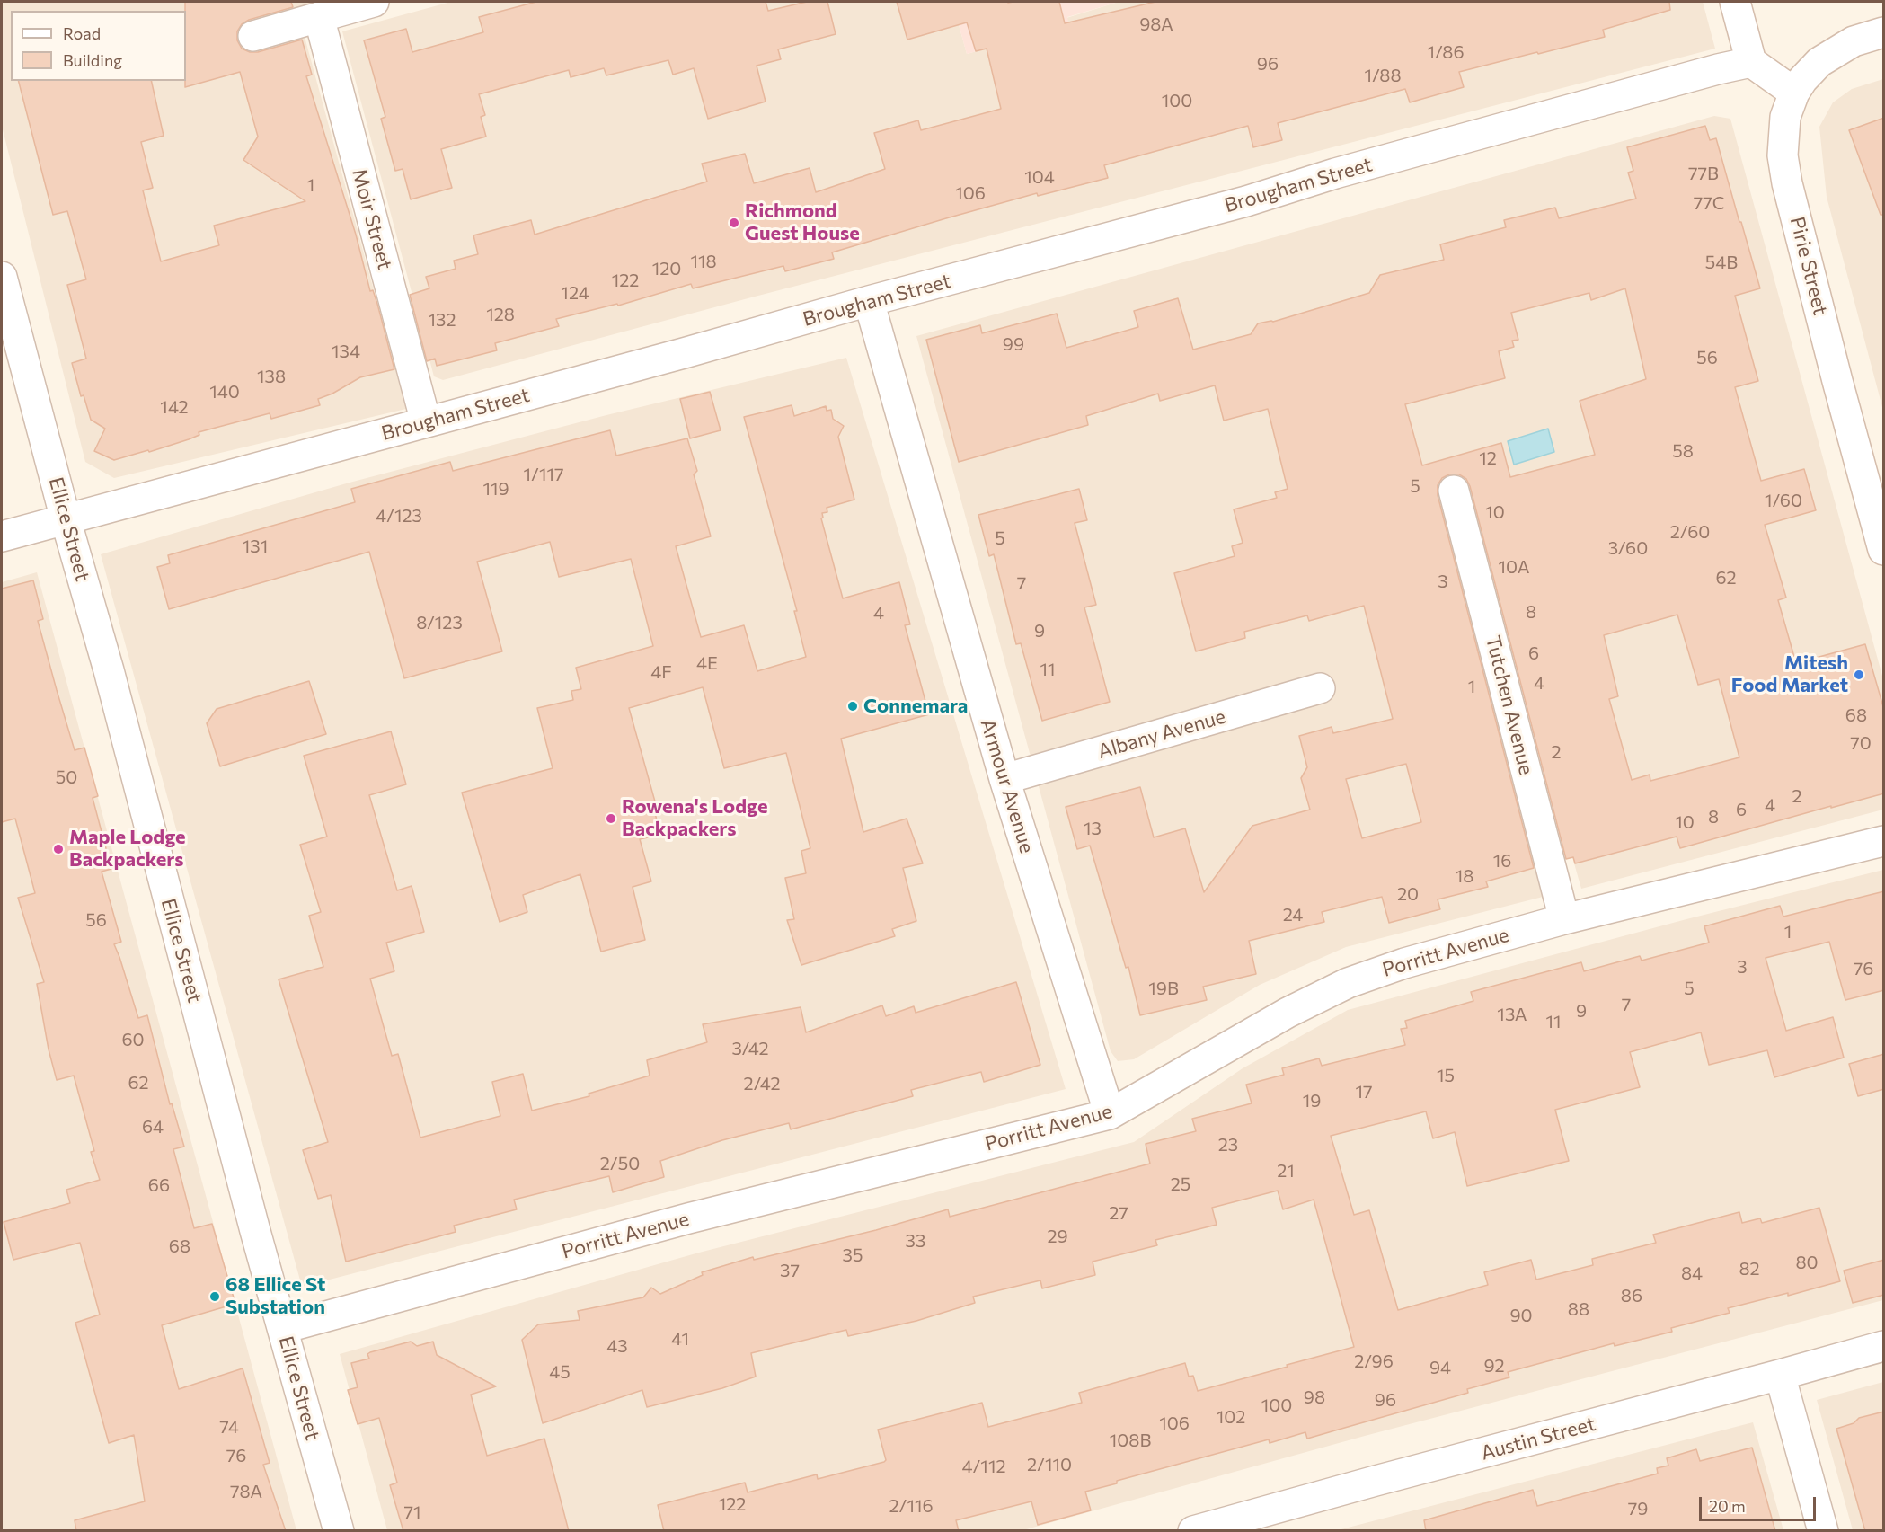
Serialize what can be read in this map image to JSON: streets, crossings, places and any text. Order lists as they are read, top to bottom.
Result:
{
  "streets": {
    "street": [
      "Brougham Street",
      "Moir Street",
      "Pirie Street",
      "Ellice Street",
      "Tutchen Avenue",
      "Albany Avenue",
      "Armour Avenue",
      "Porritt Avenue",
      "Austin Street"
    ]
  },
  "crossings": [
    ["Brougham Street", "Moir Street"],
    ["Brougham Street", "Ellice Street"],
    ["Brougham Street", "Armour Avenue"],
    ["Ellice Street", "Porritt Avenue"],
    ["Tutchen Avenue", "Porritt Avenue"],
    ["Albany Avenue", "Armour Avenue"],
    ["Armour Avenue", "Porritt Avenue"]
  ],
  "places": [
    "Richmond Guest House",
    "Mitesh Food Market",
    "Connemara",
    "Rowena's Lodge Backpackers",
    "Maple Lodge Backpackers",
    "68 Ellice St Substation"
  ],
  "house_numbers": [
    "98A",
    "1/86",
    "96",
    "1/88",
    "100",
    "77B",
    "104",
    "1",
    "106",
    "77C",
    "118",
    "54B",
    "120",
    "122",
    "124",
    "128",
    "132",
    "99",
    "134",
    "56",
    "138",
    "140",
    "142",
    "58",
    "12",
    "1/117",
    "5",
    "119",
    "1/60",
    "10",
    "4/123",
    "2/60",
    "5",
    "131",
    "3/60",
    "10A",
    "62",
    "3",
    "7",
    "8",
    "4",
    "8/123",
    "9",
    "6",
    "4E",
    "11",
    "4F",
    "4",
    "1",
    "68",
    "70",
    "2",
    "50",
    "2",
    "4",
    "6",
    "8",
    "10",
    "13",
    "16",
    "18",
    "20",
    "24",
    "56",
    "1",
    "3",
    "76",
    "19B",
    "5",
    "7",
    "9",
    "13A",
    "11",
    "60",
    "3/42",
    "15",
    "62",
    "2/42",
    "17",
    "19",
    "64",
    "23",
    "2/50",
    "21",
    "25",
    "66",
    "27",
    "29",
    "33",
    "68",
    "35",
    "80",
    "82",
    "37",
    "84",
    "86",
    "88",
    "90",
    "41",
    "43",
    "2/96",
    "92",
    "94",
    "45",
    "98",
    "96",
    "100",
    "102",
    "106",
    "74",
    "108B",
    "76",
    "2/110",
    "4/112",
    "78A",
    "122",
    "2/116",
    "79",
    "71"
  ],
  "legend": ["Road", "Building"],
  "scale_bar": "20 m"
}
